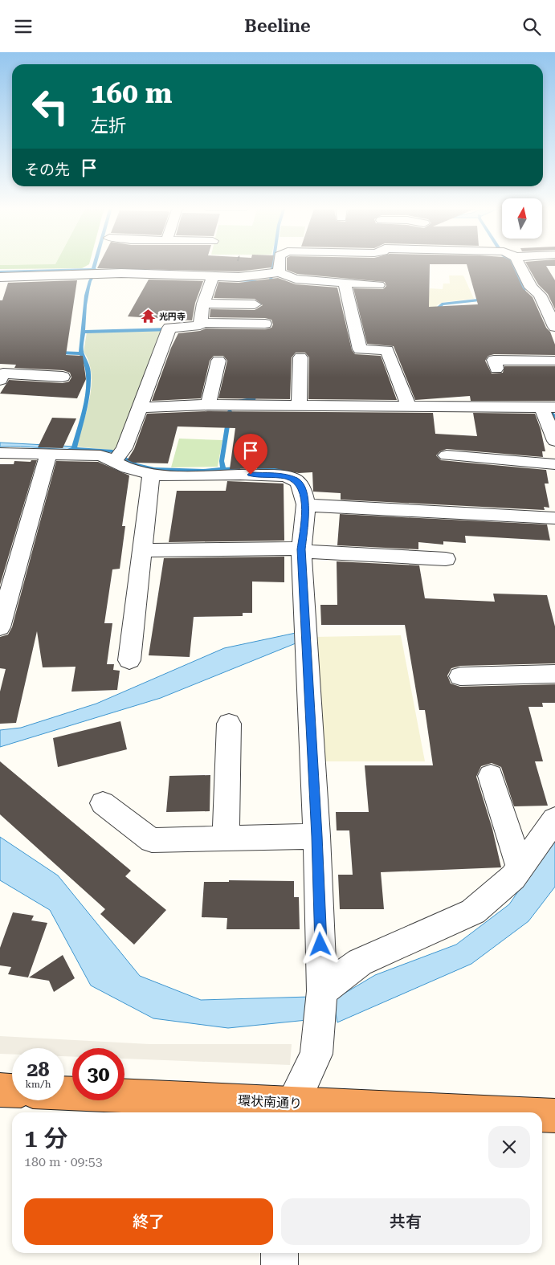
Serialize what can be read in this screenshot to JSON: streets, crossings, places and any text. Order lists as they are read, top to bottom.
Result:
{
  "streets": {
    "highway": ["環状南通り"]
  },
  "places": {
    "temple": ["光円寺"]
  },
  "north": "top",
  "page": {
    "header": "Beeline",
    "turn": ["160 m", "左折"],
    "then": "その先",
    "speed": "28 km/h",
    "limit": "30",
    "heading": ["1 分", "180 m · 09:53"],
    "buttons": ["終了", "共有"]
  }
}
